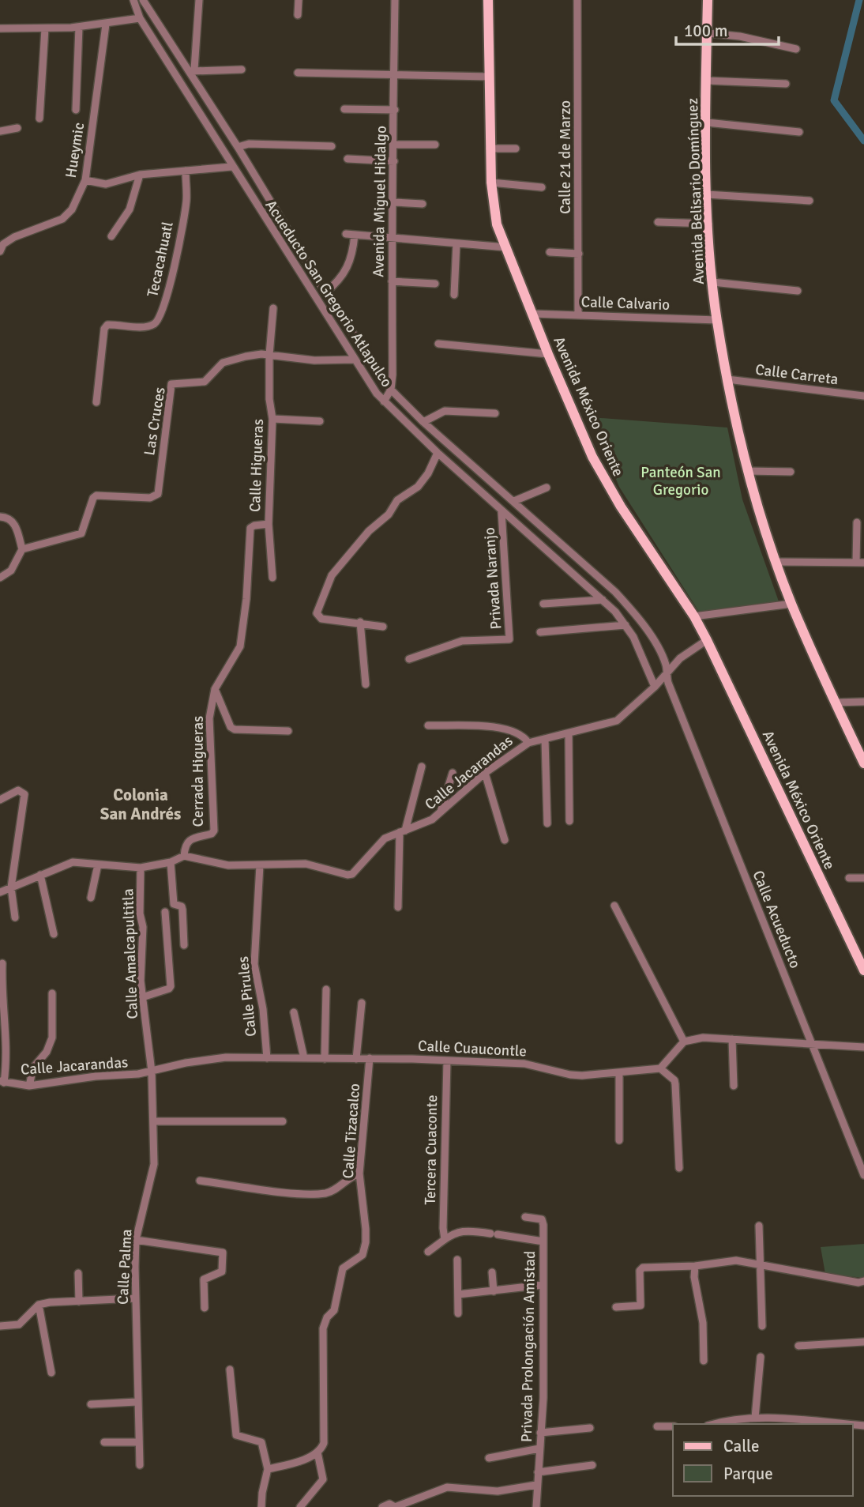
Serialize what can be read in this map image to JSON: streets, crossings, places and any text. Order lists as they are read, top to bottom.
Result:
{
  "streets": {
    "main road": ["Avenida Belisario Domínguez", "Avenida México Oriente"],
    "street": [
      "Hueymic",
      "Calle 21 de Marzo",
      "Avenida Miguel Hidalgo",
      "Tecacahuatl",
      "Acueducto San Gregorio Atlapulco",
      "Calle Calvario",
      "Calle Carreta",
      "Las Cruces",
      "Calle Higueras",
      "Privada Naranjo",
      "Cerrada Higueras",
      "Calle Jacarandas",
      "Calle Acueducto",
      "Calle Amalcapultitla",
      "Calle Pirules",
      "Calle Cuaucontle",
      "Calle Tizacalco",
      "Tercera Cuaconte",
      "Calle Palma",
      "Privada Prolongación Amistad"
    ]
  },
  "crossings": [
    ["Calle 21 de Marzo", "Calle Calvario"],
    ["Avenida Belisario Domínguez", "Calle Calvario"],
    ["Avenida Belisario Domínguez", "Calle Carreta"],
    ["Avenida Miguel Hidalgo", "Acueducto San Gregorio Atlapulco"],
    ["Acueducto San Gregorio Atlapulco", "Las Cruces"],
    ["Acueducto San Gregorio Atlapulco", "Privada Naranjo"],
    ["Acueducto San Gregorio Atlapulco", "Calle Jacarandas"],
    ["Acueducto San Gregorio Atlapulco", "Calle Acueducto"],
    ["Calle Calvario", "Avenida México Oriente"],
    ["Avenida México Oriente", "Calle Jacarandas"],
    ["Las Cruces", "Calle Higueras"],
    ["Calle Higueras", "Cerrada Higueras"],
    ["Cerrada Higueras", "Calle Jacarandas"],
    ["Calle Jacarandas", "Calle Acueducto"],
    ["Calle Jacarandas", "Calle Amalcapultitla"],
    ["Calle Jacarandas", "Calle Pirules"],
    ["Calle Jacarandas", "Calle Cuaucontle"],
    ["Calle Jacarandas", "Calle Palma"],
    ["Calle Amalcapultitla", "Calle Palma"],
    ["Calle Pirules", "Calle Cuaucontle"],
    ["Calle Cuaucontle", "Calle Tizacalco"],
    ["Calle Cuaucontle", "Tercera Cuaconte"]
  ],
  "districts": ["Colonia San Andrés"],
  "parks": ["Panteón San Gregorio"],
  "legend": ["Calle", "Parque"],
  "scale_bar": "100 m"
}
